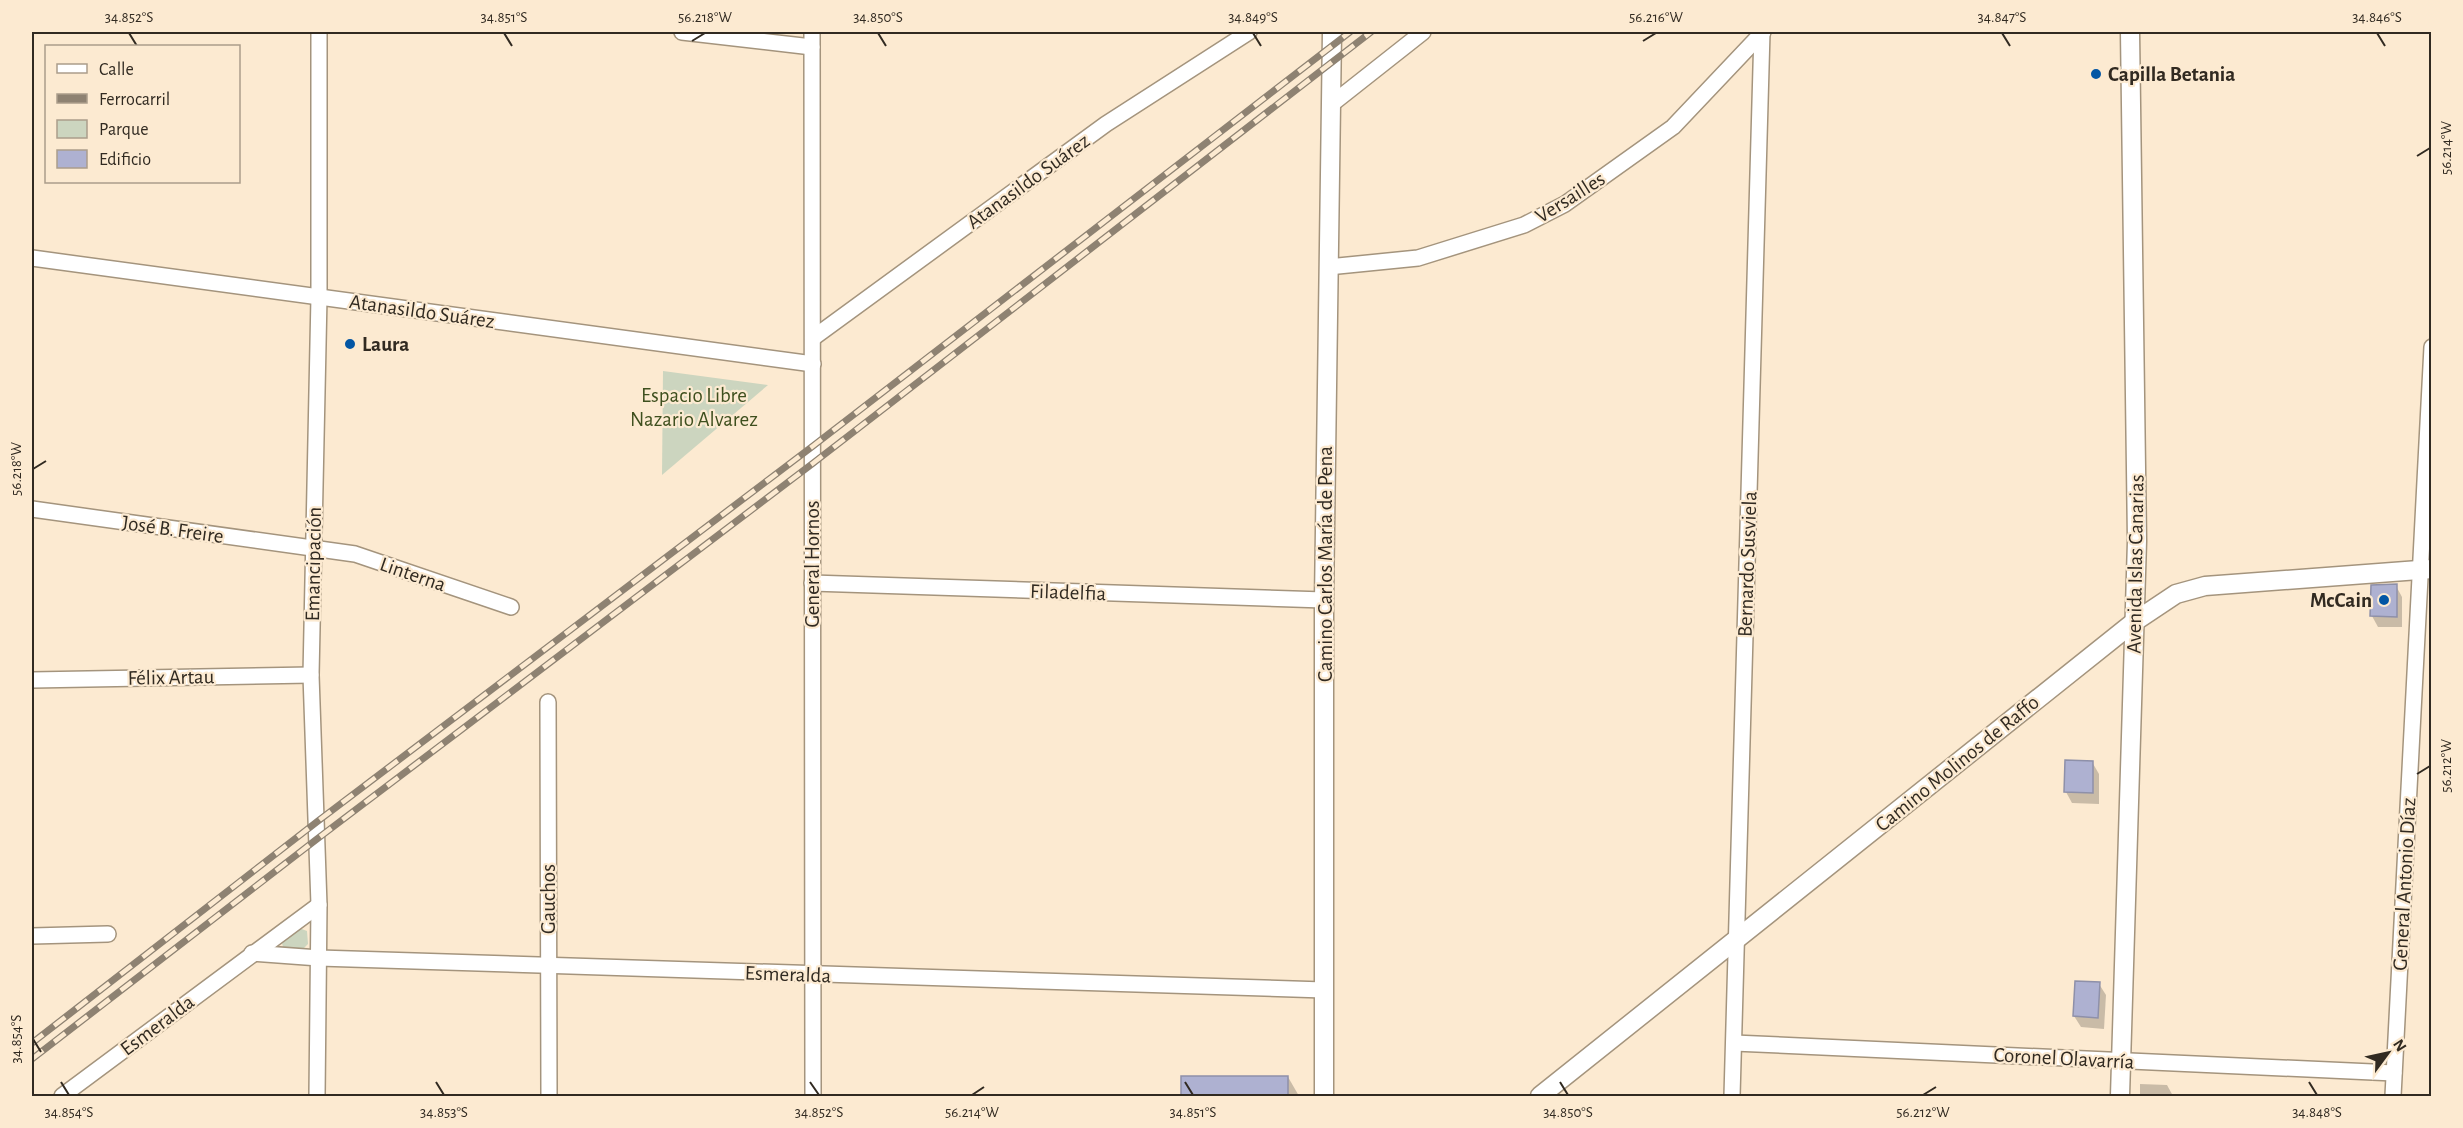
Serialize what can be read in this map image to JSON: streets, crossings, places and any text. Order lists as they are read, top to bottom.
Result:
{
  "streets": {
    "street": [
      "Atanasildo Suárez",
      "Versailles",
      "José B. Freire",
      "Emancipación",
      "General Hornos",
      "Camino Carlos María de Pena",
      "Bernardo Susviela",
      "Avenida Islas Canarias",
      "Linterna",
      "Filadelfia",
      "Félix Artau",
      "Camino Molinos de Raffo",
      "General Antonio Díaz",
      "Gauchos",
      "Esmeralda",
      "Coronel Olavarría"
    ]
  },
  "crossings": [
    ["Atanasildo Suárez", "Emancipación"],
    ["Atanasildo Suárez", "General Hornos"],
    ["Versailles", "Camino Carlos María de Pena"],
    ["Versailles", "Bernardo Susviela"],
    ["José B. Freire", "Emancipación"],
    ["José B. Freire", "Linterna"],
    ["Emancipación", "Linterna"],
    ["Emancipación", "Félix Artau"],
    ["Emancipación", "Esmeralda"],
    ["General Hornos", "Filadelfia"],
    ["General Hornos", "Esmeralda"],
    ["Camino Carlos María de Pena", "Filadelfia"],
    ["Camino Carlos María de Pena", "Esmeralda"],
    ["Bernardo Susviela", "Camino Molinos de Raffo"],
    ["Bernardo Susviela", "Coronel Olavarría"],
    ["Avenida Islas Canarias", "Camino Molinos de Raffo"],
    ["Avenida Islas Canarias", "Coronel Olavarría"],
    ["Camino Molinos de Raffo", "General Antonio Díaz"],
    ["General Antonio Díaz", "Coronel Olavarría"],
    ["Gauchos", "Esmeralda"]
  ],
  "parks": ["Espacio Libre Nazario Alvarez"],
  "places": ["Capilla Betania", "Laura", "McCain"],
  "legend": [
    "Calle",
    "Ferrocarril",
    "Parque",
    "Edificio"
  ],
  "north": "top right",
  "coordinates": [
    "34.852°S",
    "34.851°S",
    "56.218°W",
    "34.850°S",
    "34.849°S",
    "56.216°W",
    "34.847°S",
    "34.846°S",
    "56.214°W",
    "56.212°W",
    "34.854°S",
    "34.853°S",
    "34.848°S"
  ]
}
